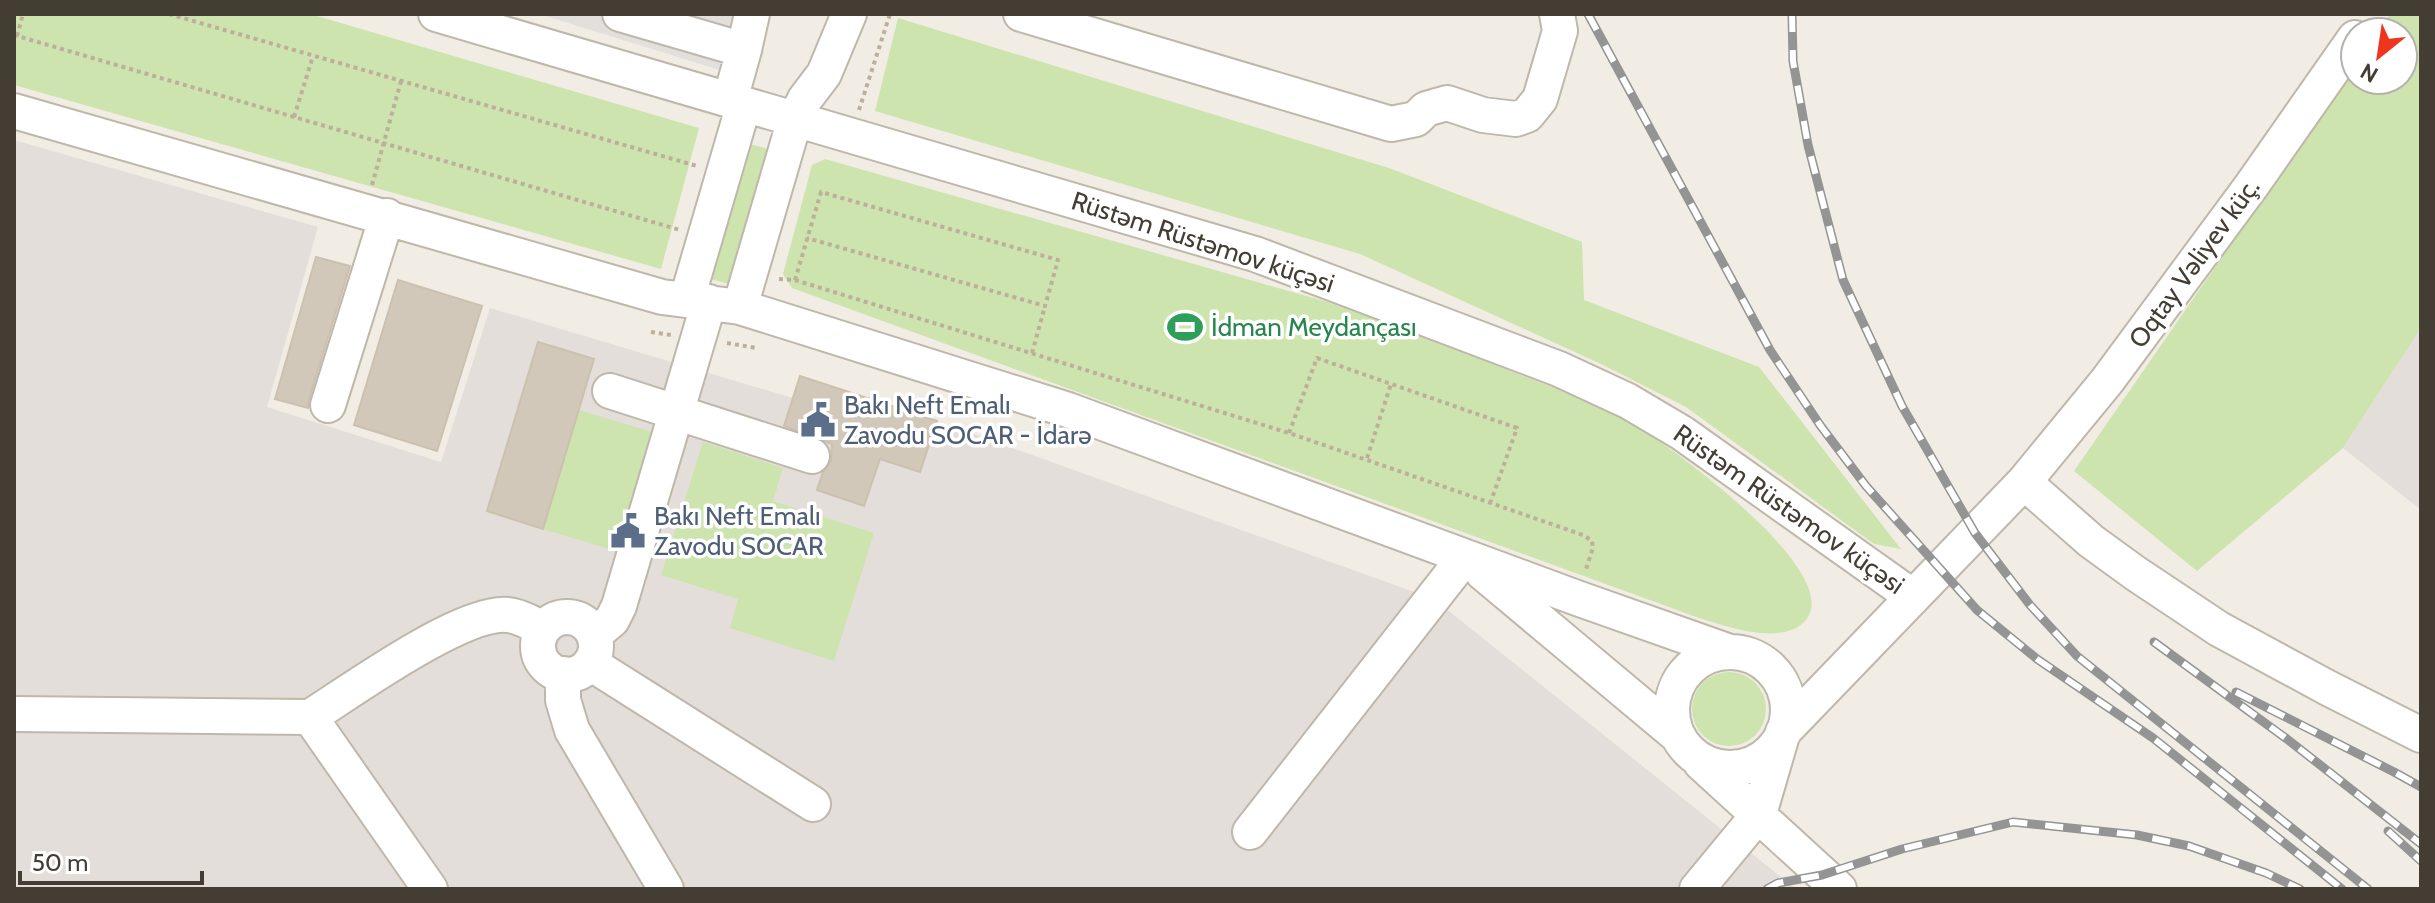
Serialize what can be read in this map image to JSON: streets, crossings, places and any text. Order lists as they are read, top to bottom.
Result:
{
  "streets": {
    "street": ["Rüstəm Rüstəmov küçəsi", "Oqtay Vəliyev küç."]
  },
  "crossings": [
    ["Rüstəm Rüstəmov küçəsi", "Oqtay Vəliyev küç."]
  ],
  "places": {
    "sports": ["İdman Meydançası"],
    "public building": ["Bakı Neft Emalı Zavodu SOCAR - İdarə", "Bakı Neft Emalı Zavodu SOCAR"]
  },
  "scale_bar": "50 m",
  "north": "bottom left"
}
